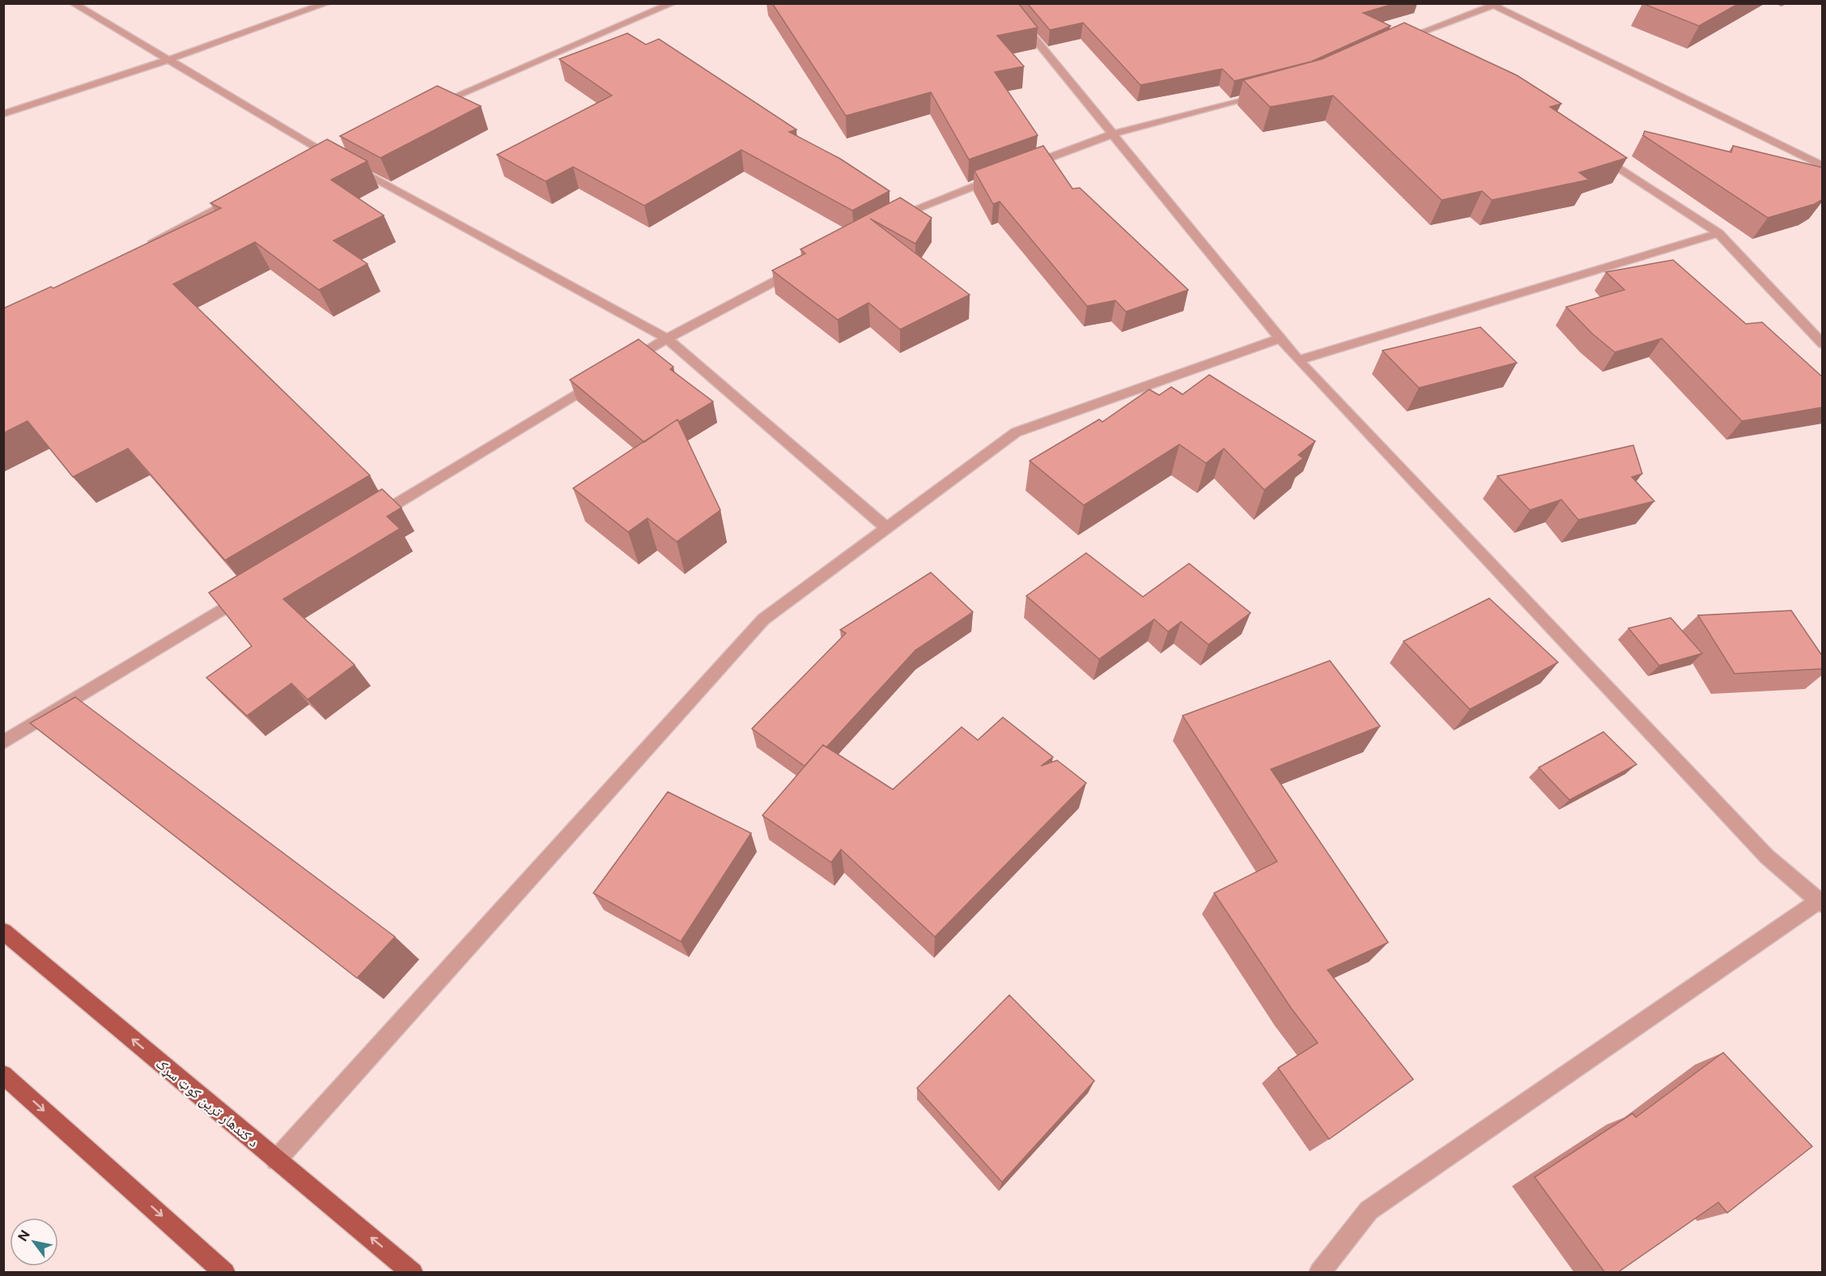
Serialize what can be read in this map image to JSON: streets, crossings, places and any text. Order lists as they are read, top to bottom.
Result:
{
  "streets": {
    "main road": ["د کندهار ترين کوټ سړک"]
  },
  "north": "top left"
}
